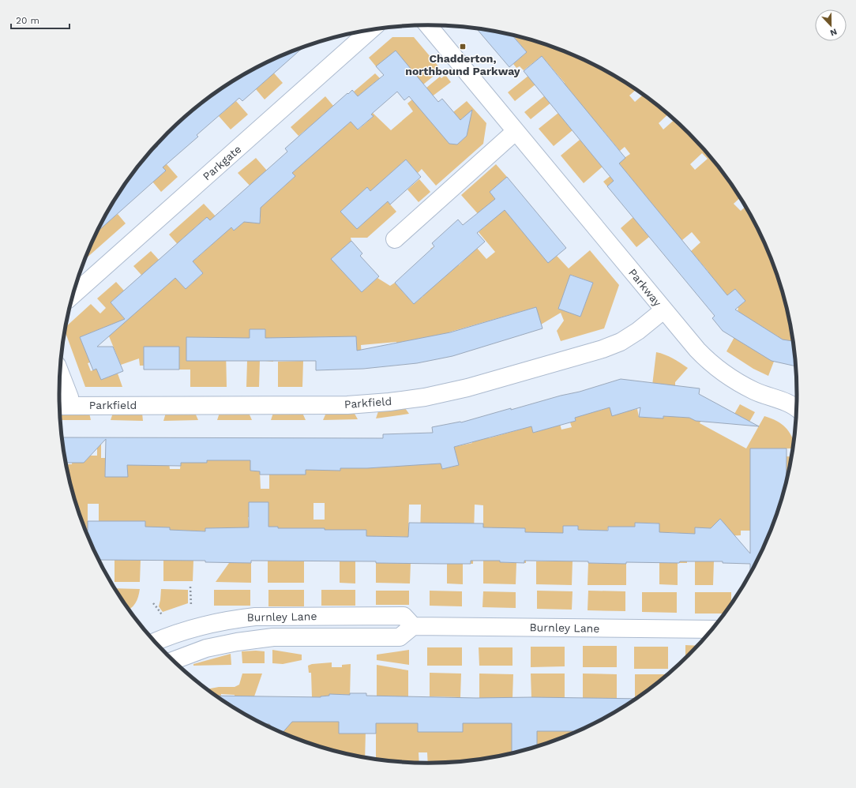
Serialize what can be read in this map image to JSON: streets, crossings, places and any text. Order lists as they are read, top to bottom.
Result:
{
  "streets": {
    "street": [
      "Parkgate",
      "Parkway",
      "Parkfield",
      "Burnley Lane"
    ]
  },
  "crossings": [
    ["Parkway", "Parkfield"]
  ],
  "places": {
    "transit": ["Chadderton, northbound Parkway"]
  },
  "scale_bar": "20 m",
  "north": "bottom"
}
